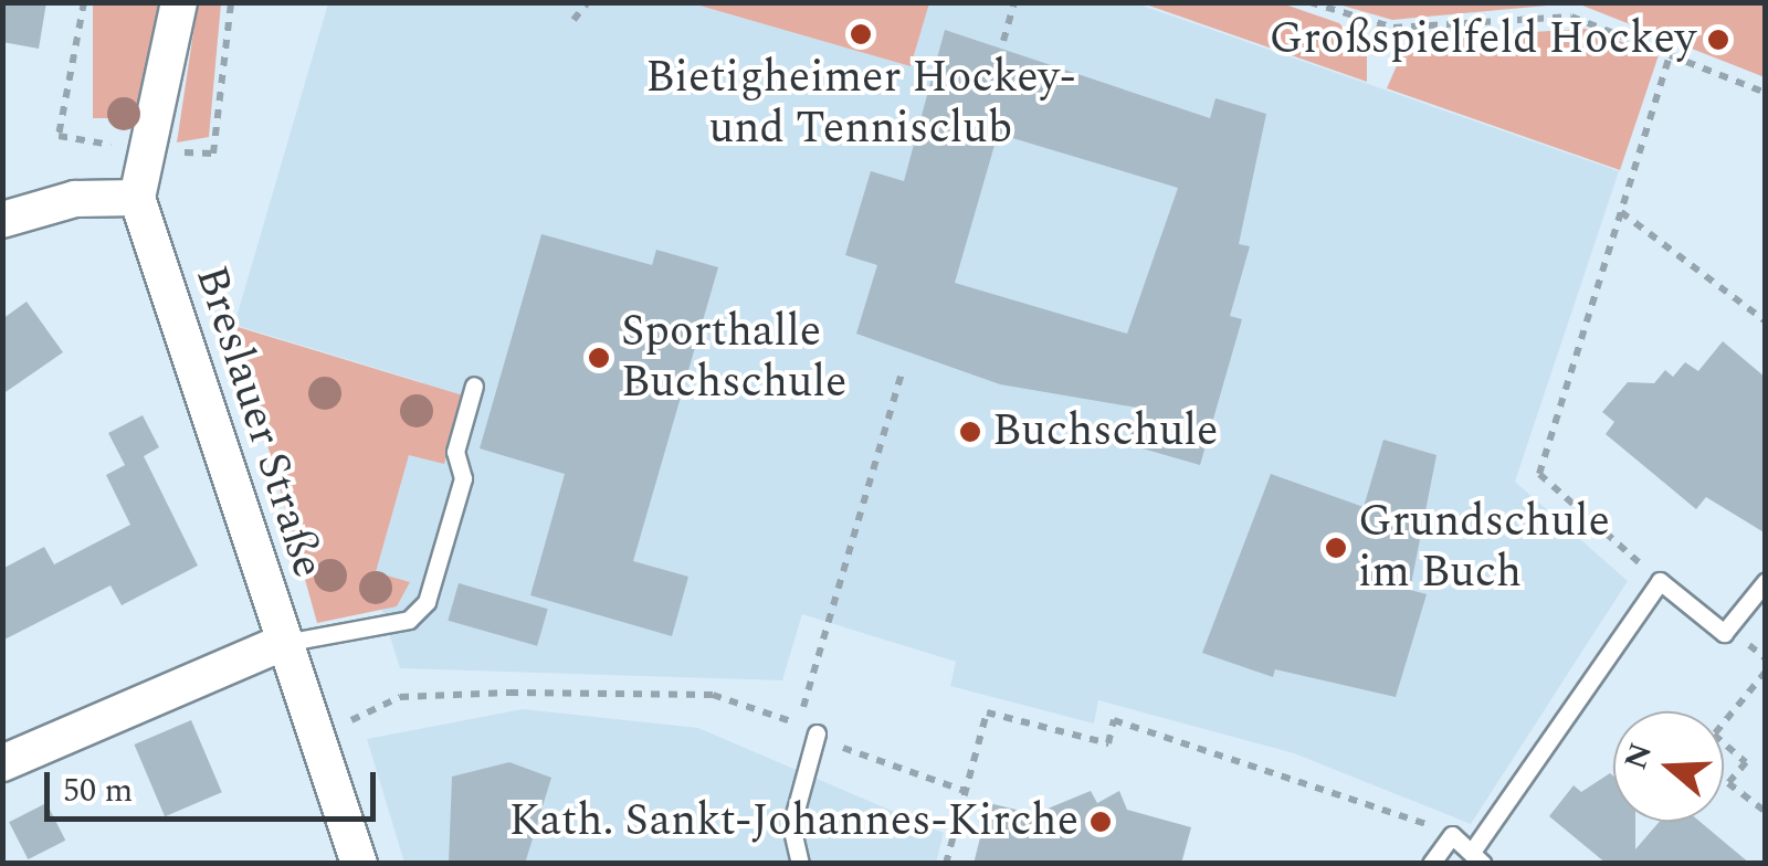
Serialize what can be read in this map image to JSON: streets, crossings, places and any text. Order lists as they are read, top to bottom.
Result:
{
  "streets": {
    "street": ["Breslauer Straße"]
  },
  "places": [
    "Bietigheimer Hockey- und Tennisclub",
    "Großspielfeld Hockey",
    "Sporthalle Buchschule",
    "Buchschule",
    "Grundschule im Buch",
    "Kath. Sankt-Johannes-Kirche"
  ],
  "scale_bar": "50 m",
  "north": "left"
}
